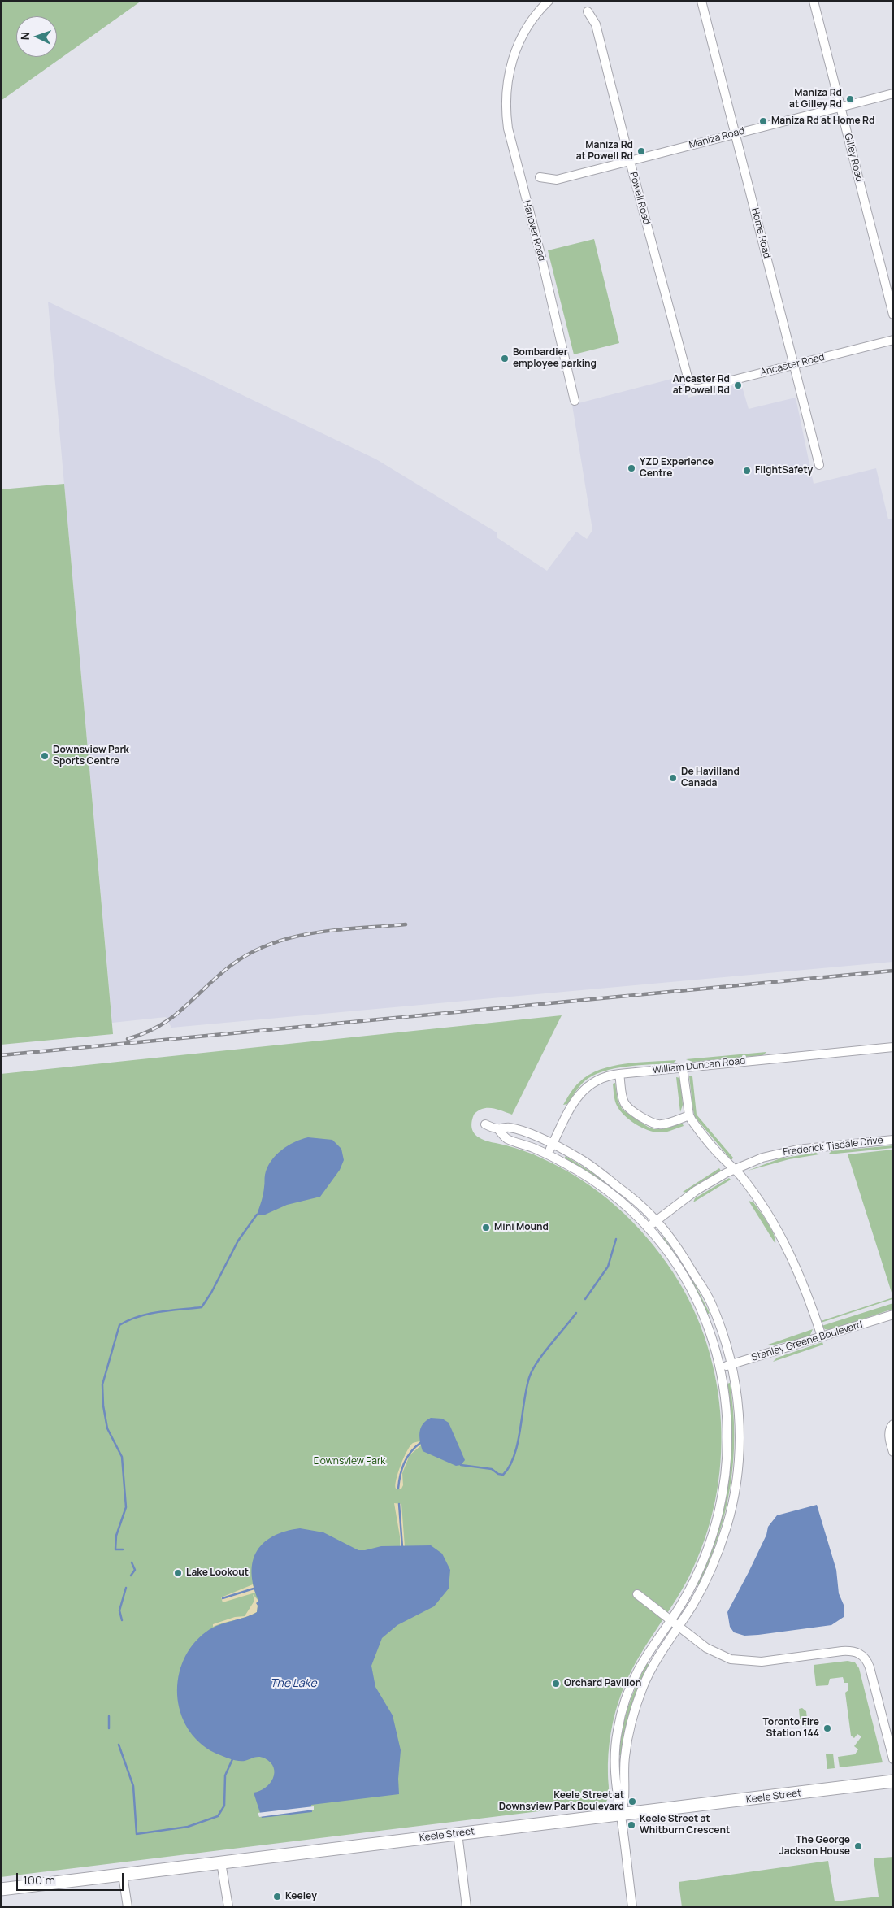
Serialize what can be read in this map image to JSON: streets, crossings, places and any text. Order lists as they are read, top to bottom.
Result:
{
  "streets": {
    "main road": ["Keele Street"],
    "street": [
      "Maniza Road",
      "Gilley Road",
      "Powell Road",
      "Hanover Road",
      "Home Road",
      "Ancaster Road",
      "William Duncan Road",
      "Frederick Tisdale Drive",
      "Stanley Greene Boulevard"
    ]
  },
  "crossings": [
    ["Maniza Road", "Gilley Road"],
    ["Maniza Road", "Powell Road"],
    ["Maniza Road", "Home Road"],
    ["Powell Road", "Ancaster Road"],
    ["Home Road", "Ancaster Road"]
  ],
  "water": ["The Lake"],
  "parks": ["Downsview Park"],
  "places": [
    "Maniza Rd at Gilley Rd",
    "Maniza Rd at Home Rd",
    "Maniza Rd at Powell Rd",
    "Bombardier employee parking",
    "Ancaster Rd at Powell Rd",
    "YZD Experience Centre",
    "FlightSafety",
    "Downsview Park Sports Centre",
    "De Havilland Canada",
    "Mini Mound",
    "Lake Lookout",
    "Orchard Pavilion",
    "Toronto Fire Station 144",
    "Keele Street at Downsview Park Boulevard",
    "Keele Street at Whitburn Crescent",
    "The George Jackson House",
    "Keeley"
  ],
  "scale_bar": "100 m",
  "north": "left"
}
